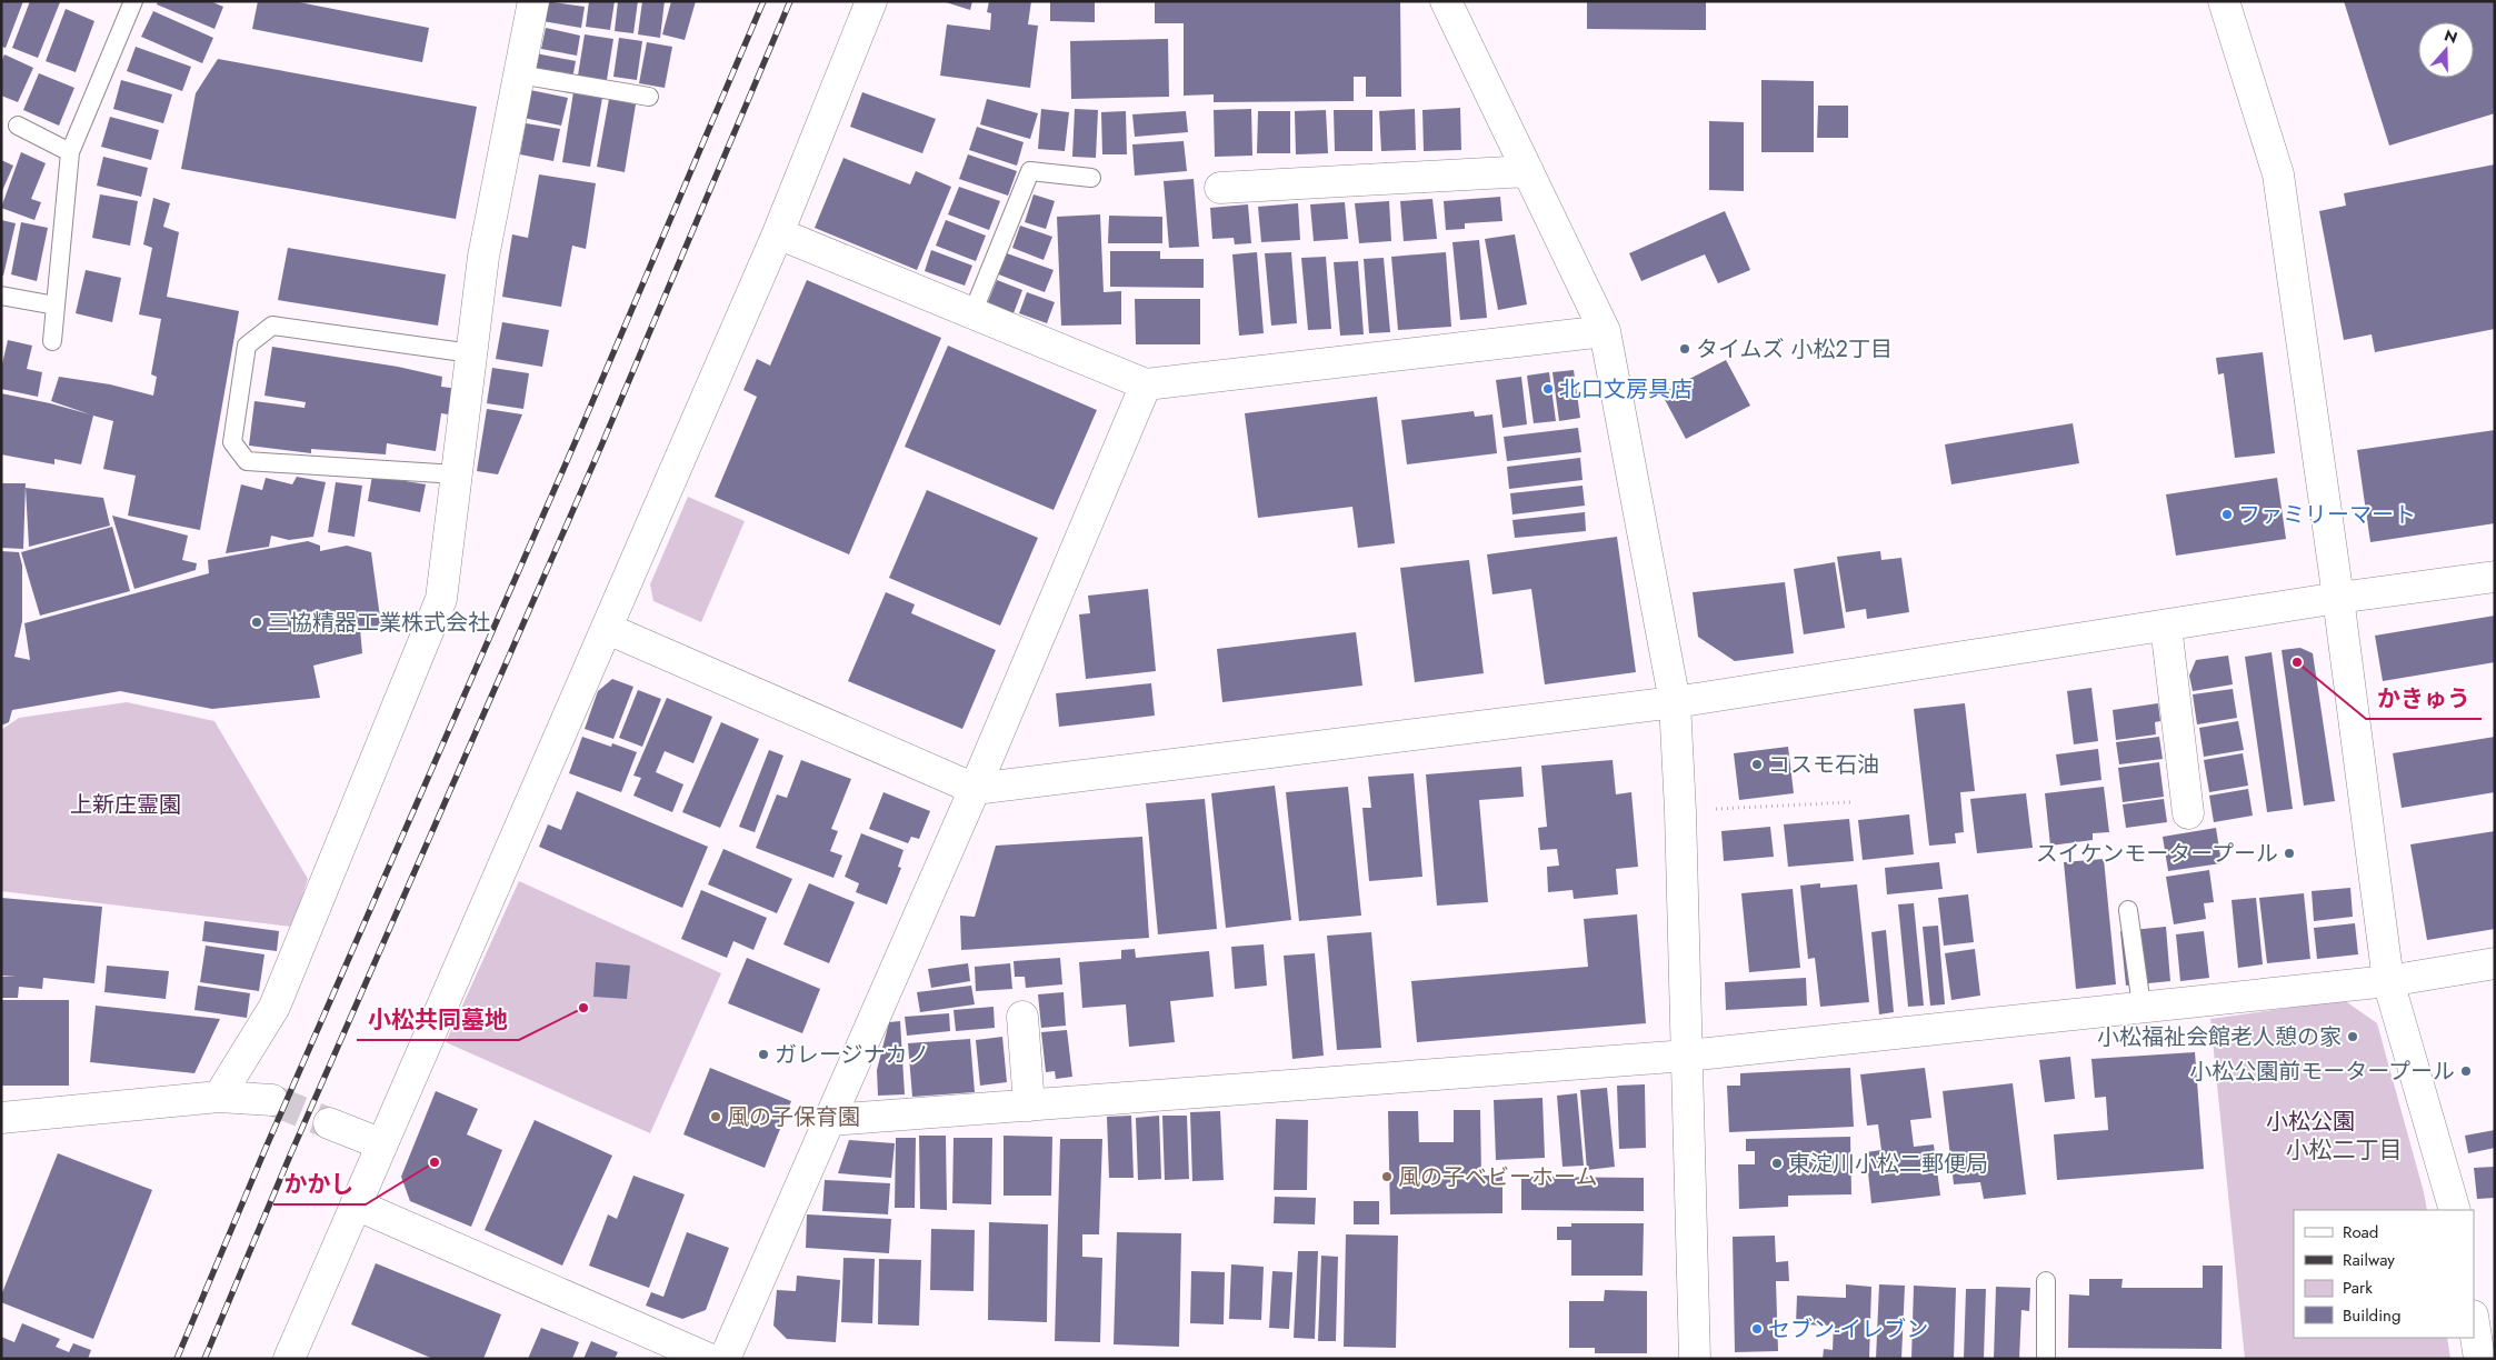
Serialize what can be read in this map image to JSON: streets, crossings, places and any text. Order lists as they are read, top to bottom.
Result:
{
  "districts": ["小松二丁目"],
  "parks": ["上新庄霊園", "小松公園"],
  "places": [
    "タイムズ 小松2丁目",
    "北口文房具店",
    "ファミリーマート",
    "三協精器工業株式会社",
    "かきゅう",
    "コスモ石油",
    "スイケンモータープール",
    "小松共同墓地",
    "小松福祉会館老人憩の家",
    "ガレージナカノ",
    "小松公園前モータープール",
    "風の子保育園",
    "かかし",
    "東淀川小松二郵便局",
    "風の子ベビーホーム",
    "セブン-イレブン"
  ],
  "legend": [
    "Road",
    "Railway",
    "Park",
    "Building"
  ],
  "north": "top"
}
